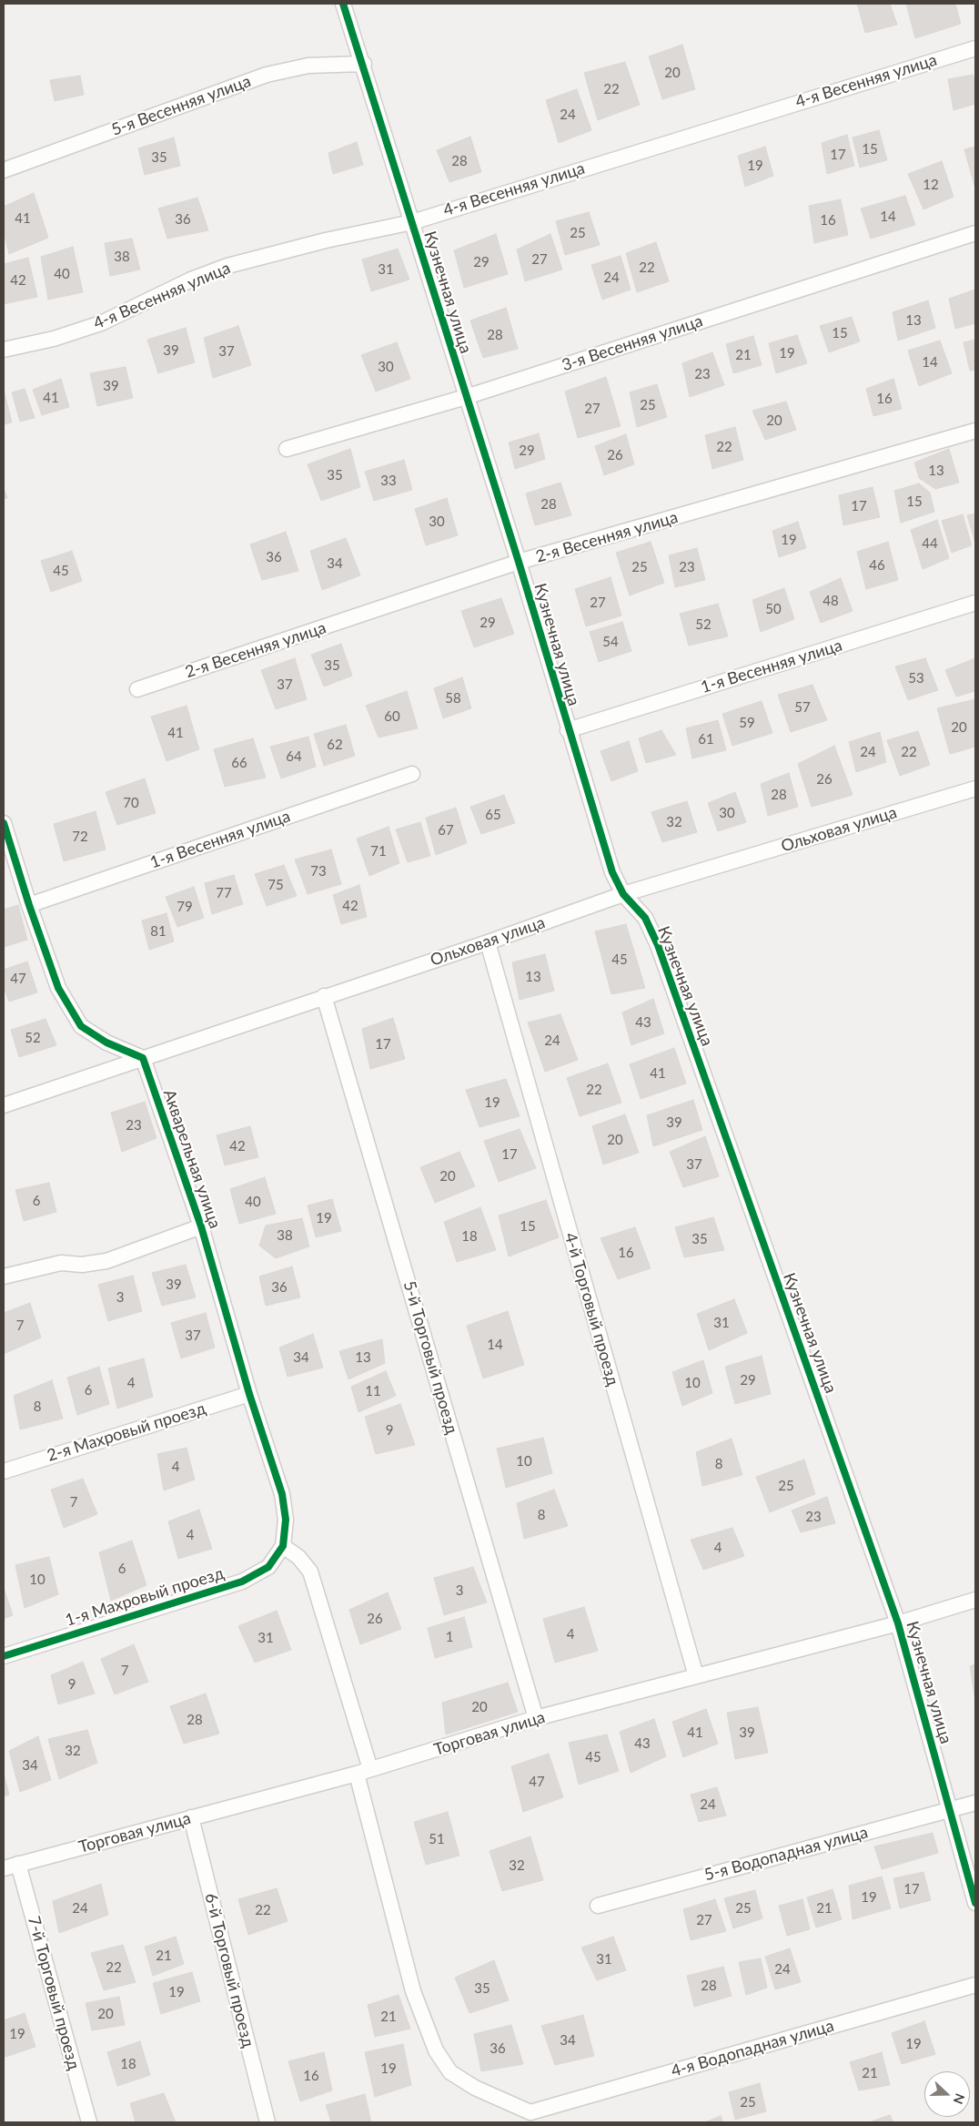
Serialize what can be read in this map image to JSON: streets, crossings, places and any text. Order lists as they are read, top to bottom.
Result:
{
  "streets": {
    "street": [
      "4-я Весенняя улица",
      "5-я Весенняя улица",
      "Кузнечная улица",
      "3-я Весенняя улица",
      "2-я Весенняя улица",
      "1-я Весенняя улица",
      "Ольховая улица",
      "Акварельная улица",
      "4-й Торговый проезд",
      "5-й Торговый проезд",
      "2-я Махровый проезд",
      "1-я Махровый проезд",
      "Торговая улица",
      "5-я Водопадная улица",
      "6-й Торговый проезд",
      "7-й Торговый проезд",
      "4-я Водопадная улица"
    ]
  },
  "crossings": [
    ["4-я Весенняя улица", "Кузнечная улица"],
    ["5-я Весенняя улица", "Кузнечная улица"],
    ["Кузнечная улица", "3-я Весенняя улица"],
    ["Кузнечная улица", "2-я Весенняя улица"],
    ["Кузнечная улица", "1-я Весенняя улица"],
    ["Кузнечная улица", "Ольховая улица"],
    ["Кузнечная улица", "Торговая улица"],
    ["Кузнечная улица", "5-я Водопадная улица"],
    ["Ольховая улица", "Акварельная улица"],
    ["Ольховая улица", "4-й Торговый проезд"],
    ["Ольховая улица", "5-й Торговый проезд"],
    ["Акварельная улица", "2-я Махровый проезд"],
    ["Акварельная улица", "1-я Махровый проезд"],
    ["4-й Торговый проезд", "Торговая улица"],
    ["5-й Торговый проезд", "Торговая улица"],
    ["Торговая улица", "6-й Торговый проезд"],
    ["Торговая улица", "7-й Торговый проезд"]
  ],
  "house_numbers": [
    "20",
    "22",
    "24",
    "15",
    "17",
    "35",
    "28",
    "19",
    "12",
    "14",
    "41",
    "36",
    "16",
    "25",
    "38",
    "27",
    "29",
    "22",
    "31",
    "40",
    "24",
    "42",
    "13",
    "15",
    "28",
    "39",
    "37",
    "19",
    "21",
    "14",
    "30",
    "23",
    "39",
    "41",
    "16",
    "25",
    "27",
    "20",
    "22",
    "29",
    "26",
    "13",
    "35",
    "33",
    "15",
    "28",
    "17",
    "30",
    "19",
    "44",
    "36",
    "34",
    "46",
    "25",
    "23",
    "45",
    "48",
    "27",
    "50",
    "29",
    "52",
    "54",
    "35",
    "53",
    "37",
    "58",
    "57",
    "60",
    "59",
    "20",
    "41",
    "61",
    "62",
    "24",
    "22",
    "64",
    "66",
    "26",
    "28",
    "70",
    "30",
    "65",
    "32",
    "67",
    "72",
    "71",
    "73",
    "75",
    "77",
    "42",
    "79",
    "81",
    "45",
    "13",
    "47",
    "43",
    "52",
    "24",
    "17",
    "41",
    "22",
    "19",
    "39",
    "23",
    "20",
    "42",
    "17",
    "37",
    "20",
    "6",
    "40",
    "19",
    "15",
    "38",
    "18",
    "35",
    "16",
    "39",
    "36",
    "3",
    "31",
    "7",
    "37",
    "14",
    "34",
    "13",
    "29",
    "4",
    "10",
    "6",
    "11",
    "8",
    "9",
    "10",
    "8",
    "4",
    "25",
    "7",
    "8",
    "23",
    "4",
    "4",
    "6",
    "10",
    "3",
    "26",
    "4",
    "1",
    "31",
    "7",
    "9",
    "20",
    "28",
    "41",
    "39",
    "43",
    "32",
    "45",
    "34",
    "47",
    "24",
    "51",
    "32",
    "17",
    "19",
    "24",
    "25",
    "21",
    "22",
    "27",
    "21",
    "31",
    "22",
    "24",
    "28",
    "35",
    "19",
    "20",
    "21",
    "19",
    "34",
    "19",
    "36",
    "18",
    "19",
    "21",
    "16",
    "25"
  ],
  "north": "right"
}
